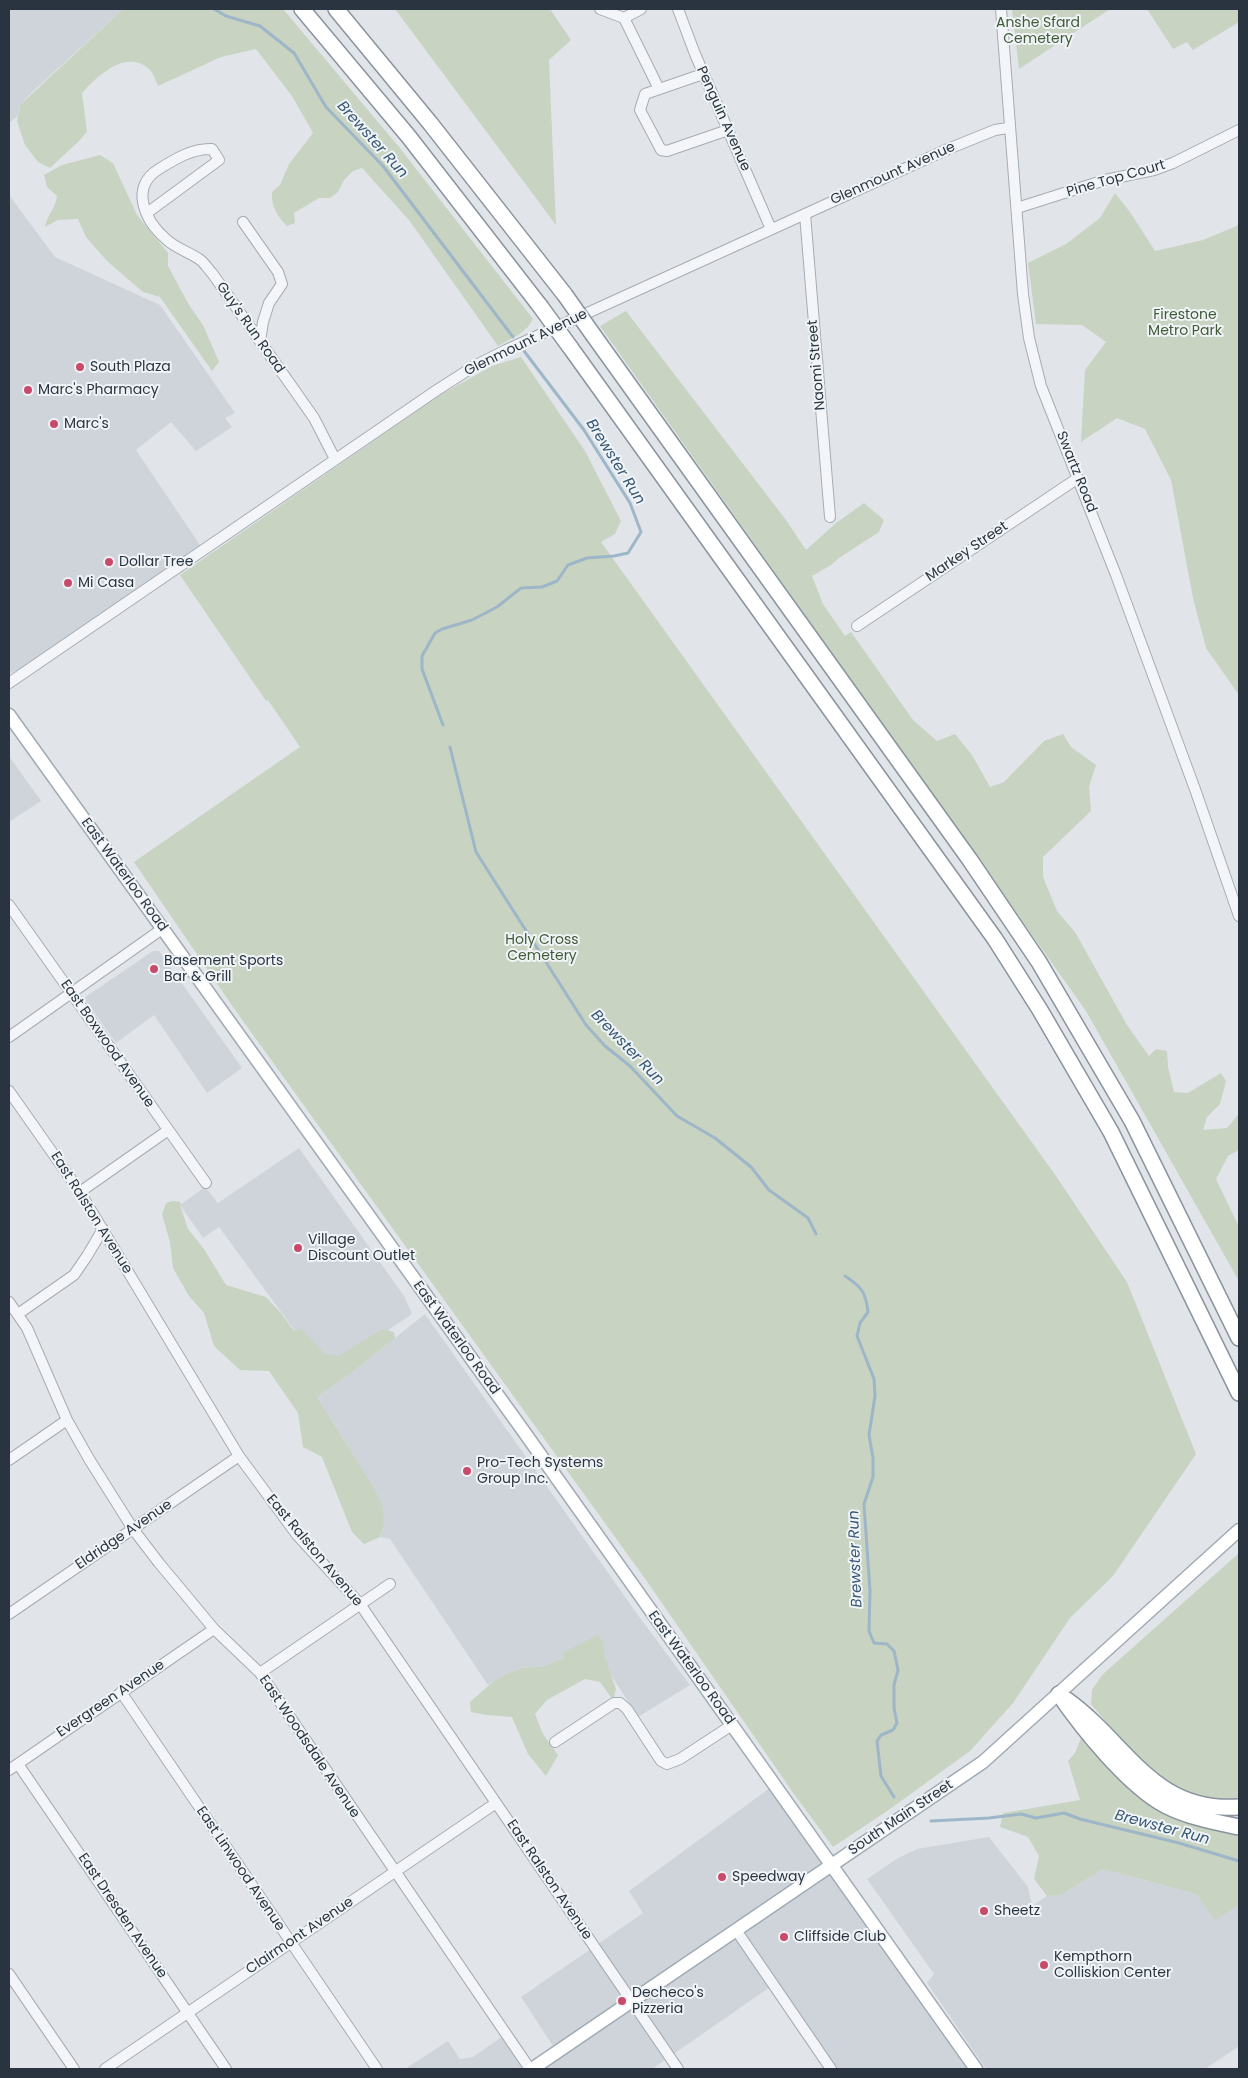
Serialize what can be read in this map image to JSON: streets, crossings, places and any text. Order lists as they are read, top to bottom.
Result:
{
  "streets": {
    "main road": ["East Waterloo Road", "South Main Street"],
    "street": [
      "Penguin Avenue",
      "Glenmount Avenue",
      "Pine Top Court",
      "Guy's Run Road",
      "Naomi Street",
      "Swartz Road",
      "Markey Street",
      "East Boxwood Avenue",
      "East Ralston Avenue",
      "Eldridge Avenue",
      "Evergreen Avenue",
      "East Woodsdale Avenue",
      "East Linwood Avenue",
      "East Dresden Avenue",
      "Clairmont Avenue"
    ]
  },
  "crossings": [
    ["Penguin Avenue", "Glenmount Avenue"],
    ["Glenmount Avenue", "Guy's Run Road"],
    ["Glenmount Avenue", "Naomi Street"],
    ["Glenmount Avenue", "Swartz Road"],
    ["Pine Top Court", "Swartz Road"],
    ["Swartz Road", "Markey Street"],
    ["East Waterloo Road", "South Main Street"],
    ["East Ralston Avenue", "Eldridge Avenue"],
    ["East Ralston Avenue", "South Main Street"],
    ["East Ralston Avenue", "Clairmont Avenue"],
    ["Eldridge Avenue", "East Woodsdale Avenue"],
    ["Evergreen Avenue", "East Woodsdale Avenue"],
    ["Evergreen Avenue", "East Linwood Avenue"],
    ["Evergreen Avenue", "East Dresden Avenue"],
    ["East Woodsdale Avenue", "South Main Street"],
    ["East Woodsdale Avenue", "Clairmont Avenue"],
    ["East Linwood Avenue", "Clairmont Avenue"],
    ["East Dresden Avenue", "Clairmont Avenue"]
  ],
  "water": ["Brewster Run"],
  "parks": ["Anshe Sfard Cemetery", "Firestone Metro Park", "Holy Cross Cemetery"],
  "places": [
    "South Plaza",
    "Marc's Pharmacy",
    "Marc's",
    "Dollar Tree",
    "Mi Casa",
    "Basement Sports Bar & Grill",
    "Village Discount Outlet",
    "Pro-Tech Systems Group Inc.",
    "Speedway",
    "Sheetz",
    "Cliffside Club",
    "Kempthorn Colliskion Center",
    "Decheco's Pizzeria"
  ]
}
